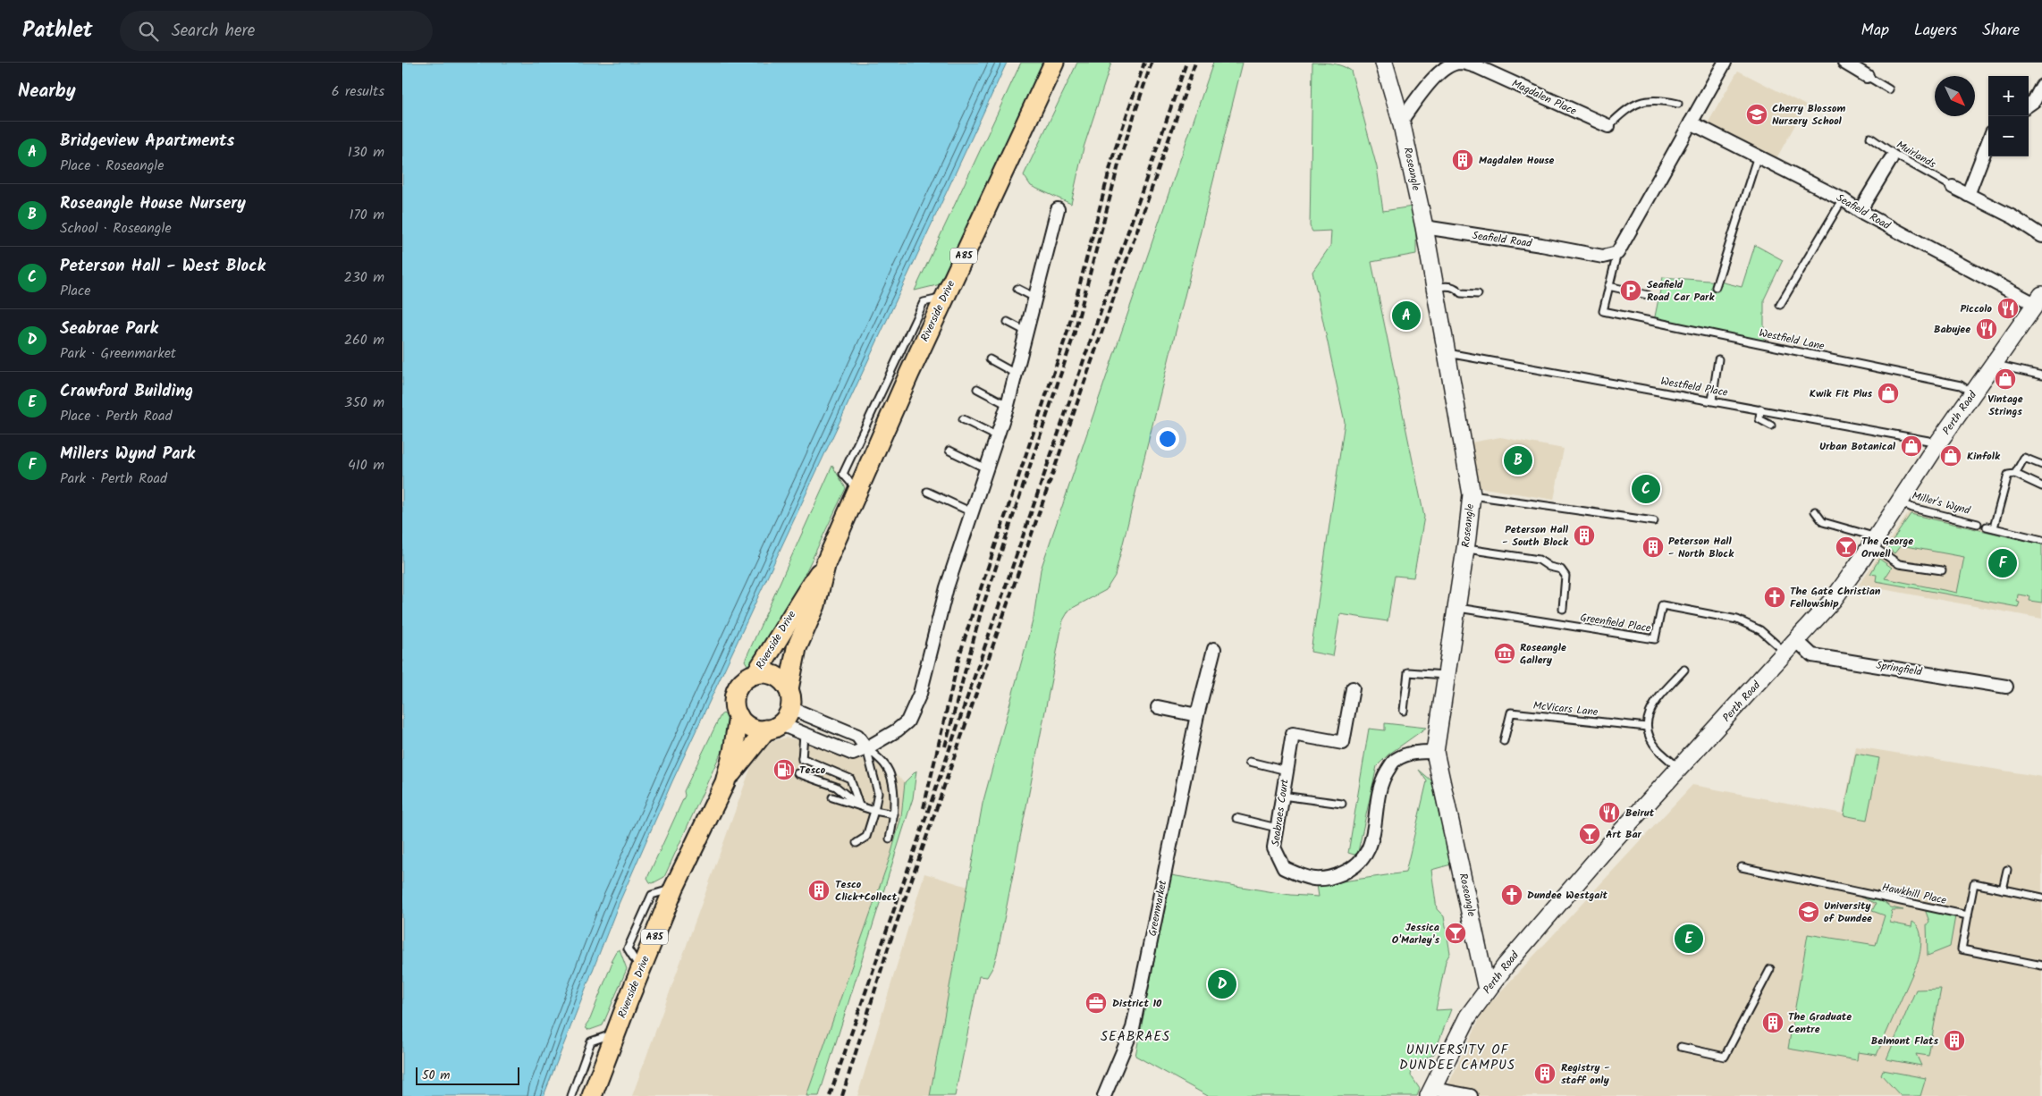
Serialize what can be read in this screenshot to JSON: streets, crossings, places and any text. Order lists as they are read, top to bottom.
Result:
{
  "streets": {
    "main road": ["A85", "Riverside Drive"],
    "street": [
      "Magdalen Place",
      "Roseangle",
      "Seafield Road",
      "Perth Road",
      "Springfield",
      "Seabraes Court",
      "Greenmarket"
    ],
    "lane": [
      "Muirlands",
      "Westfield Lane",
      "Westfield Place",
      "Miller's Wynd",
      "Greenfield Place",
      "McVicars Lane",
      "Hawkhill Place"
    ]
  },
  "crossings": [
    ["Magdalen Place", "Roseangle"],
    ["Roseangle", "Seafield Road"],
    ["Roseangle", "Westfield Place"],
    ["Roseangle", "Perth Road"],
    ["Roseangle", "Greenfield Place"],
    ["Roseangle", "Seabraes Court"],
    ["Seafield Road", "Perth Road"],
    ["Westfield Lane", "Perth Road"],
    ["Westfield Place", "Perth Road"],
    ["Perth Road", "Miller's Wynd"],
    ["Perth Road", "Greenfield Place"],
    ["Perth Road", "Springfield"],
    ["Greenfield Place", "Springfield"]
  ],
  "districts": ["SEABRAES", "UNIVERSITY OF DUNDEE CAMPUS"],
  "places": {
    "school or university": ["Cherry Blossom Nursery School", "University of Dundee"],
    "building": [
      "Magdalen House",
      "Peterson Hall - South Block",
      "Peterson Hall - North Block",
      "Tesco Click+Collect",
      "The Graduate Centre",
      "Belmont Flats",
      "Registry - staff only"
    ],
    "parking": ["Seafield Road Car Park"],
    "restaurant": ["Piccolo", "Babujee", "Beirut"],
    "shop": [
      "Vintage Strings",
      "Kwik Fit Plus",
      "Urban Botanical",
      "Kinfolk"
    ],
    "bar": ["The George Orwell", "Art Bar", "Jessica O'Marley's"],
    "church": ["The Gate Christian Fellowship", "Dundee Westgait"],
    "museum": ["Roseangle Gallery"],
    "fuel station": ["Tesco"],
    "office": ["District 10"]
  },
  "scale_bar": "50 m",
  "north": "bottom right",
  "page": {
    "header": "Pathlet",
    "search": "Search here",
    "nav": ["Map", "Layers", "Share"],
    "heading": ["Nearby", "6 results"],
    "map_buttons": ["+", "−"],
    "list": [
      {
        "mark": "A",
        "name": "Bridgeview Apartments",
        "note": "Place · Roseangle",
        "value": "130 m"
      },
      {
        "mark": "B",
        "name": "Roseangle House Nursery",
        "note": "School · Roseangle",
        "value": "170 m"
      },
      {
        "mark": "C",
        "name": "Peterson Hall - West Block",
        "note": "Place",
        "value": "230 m"
      },
      {
        "mark": "D",
        "name": "Seabrae Park",
        "note": "Park · Greenmarket",
        "value": "260 m"
      },
      {
        "mark": "E",
        "name": "Crawford Building",
        "note": "Place · Perth Road",
        "value": "350 m"
      },
      {
        "mark": "F",
        "name": "Millers Wynd Park",
        "note": "Park · Perth Road",
        "value": "410 m"
      }
    ],
    "pins": [
      "A",
      "B",
      "C",
      "F",
      "E",
      "D"
    ],
    "scale": "50 m"
  }
}
